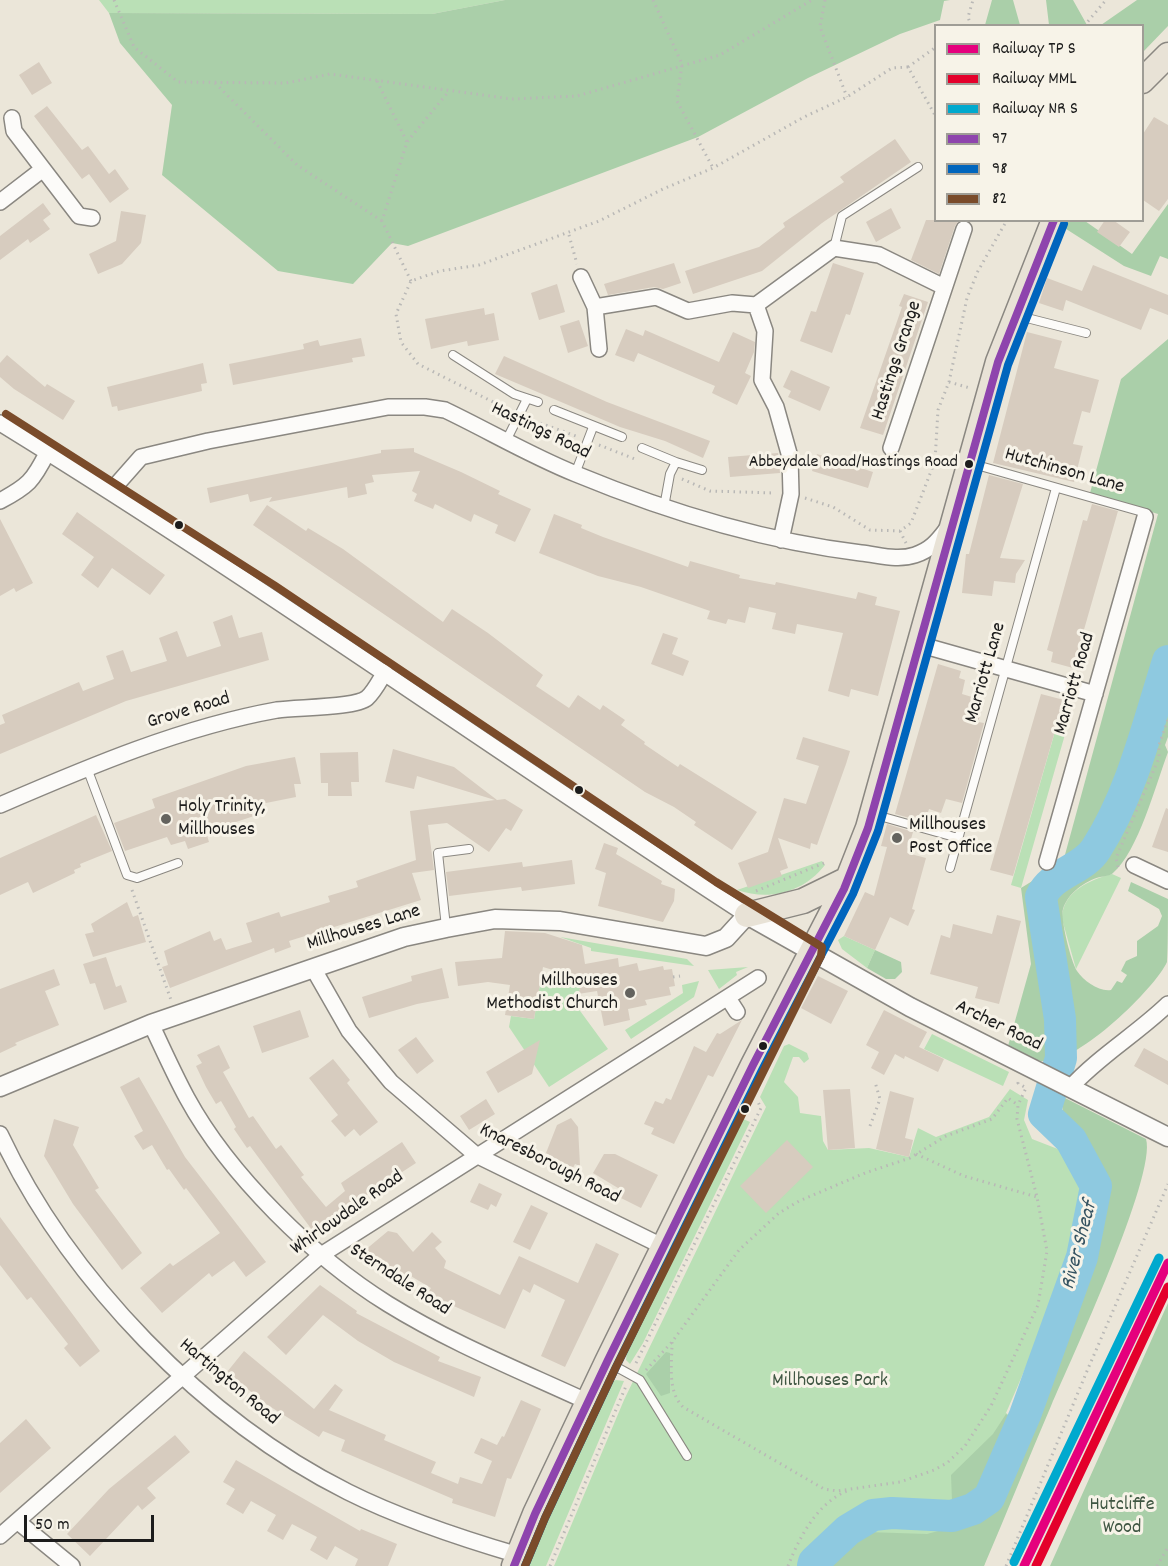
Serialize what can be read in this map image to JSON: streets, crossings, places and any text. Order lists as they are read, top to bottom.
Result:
{
  "streets": {
    "street": [
      "Hastings Grange",
      "Hastings Road",
      "Marriott Road",
      "Grove Road",
      "Millhouses Lane",
      "Archer Road",
      "Knaresborough Road",
      "Whirlowdale Road",
      "Sterndale Road",
      "Hartington Road"
    ],
    "lane": ["Hutchinson Lane", "Marriott Lane"]
  },
  "crossings": [
    ["Hutchinson Lane", "Marriott Lane"],
    ["Hutchinson Lane", "Marriott Road"],
    ["Millhouses Lane", "Archer Road"],
    ["Millhouses Lane", "Knaresborough Road"],
    ["Millhouses Lane", "Sterndale Road"],
    ["Knaresborough Road", "Whirlowdale Road"],
    ["Whirlowdale Road", "Sterndale Road"],
    ["Whirlowdale Road", "Hartington Road"]
  ],
  "water": ["River Sheaf"],
  "parks": ["Millhouses Park", "Hutcliffe Wood"],
  "places": [
    "Abbeydale Road/Hastings Road",
    "Holy Trinity, Millhouses",
    "Millhouses Post Office",
    "Millhouses Methodist Church"
  ],
  "lines": [
    "transit line 97",
    "transit line 98",
    "transit line 82",
    "rail line MML"
  ],
  "legend": [
    "Railway TP S",
    "Railway MML",
    "Railway NR S",
    "97",
    "98",
    "82"
  ],
  "scale_bar": "50 m"
}
